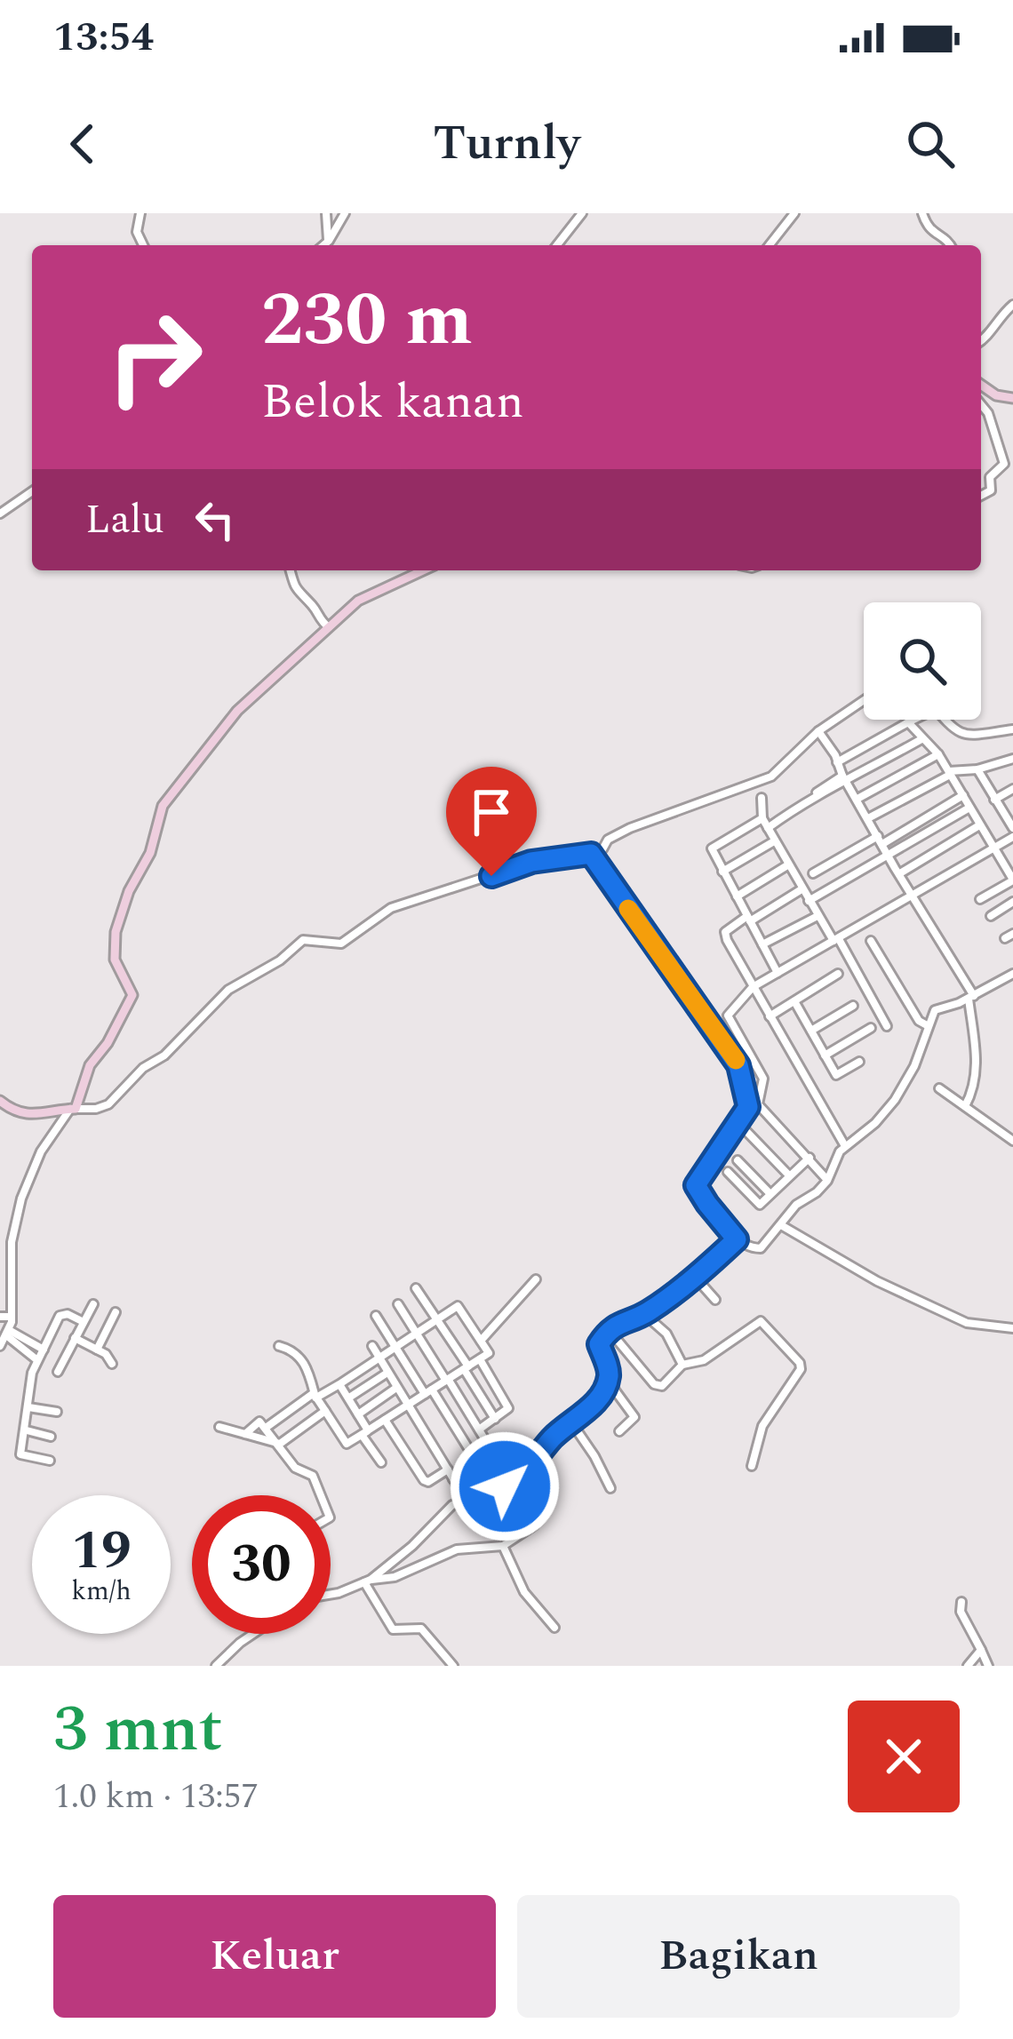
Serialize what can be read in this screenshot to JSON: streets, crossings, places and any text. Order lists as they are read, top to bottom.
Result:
{
  "page": {
    "status": "13:54",
    "header": "Turnly",
    "turn": ["230 m", "Belok kanan"],
    "then": "Lalu",
    "speed": "19 km/h",
    "limit": "30",
    "heading": ["3 mnt", "1.0 km · 13:57"],
    "buttons": ["Keluar", "Bagikan"]
  }
}
